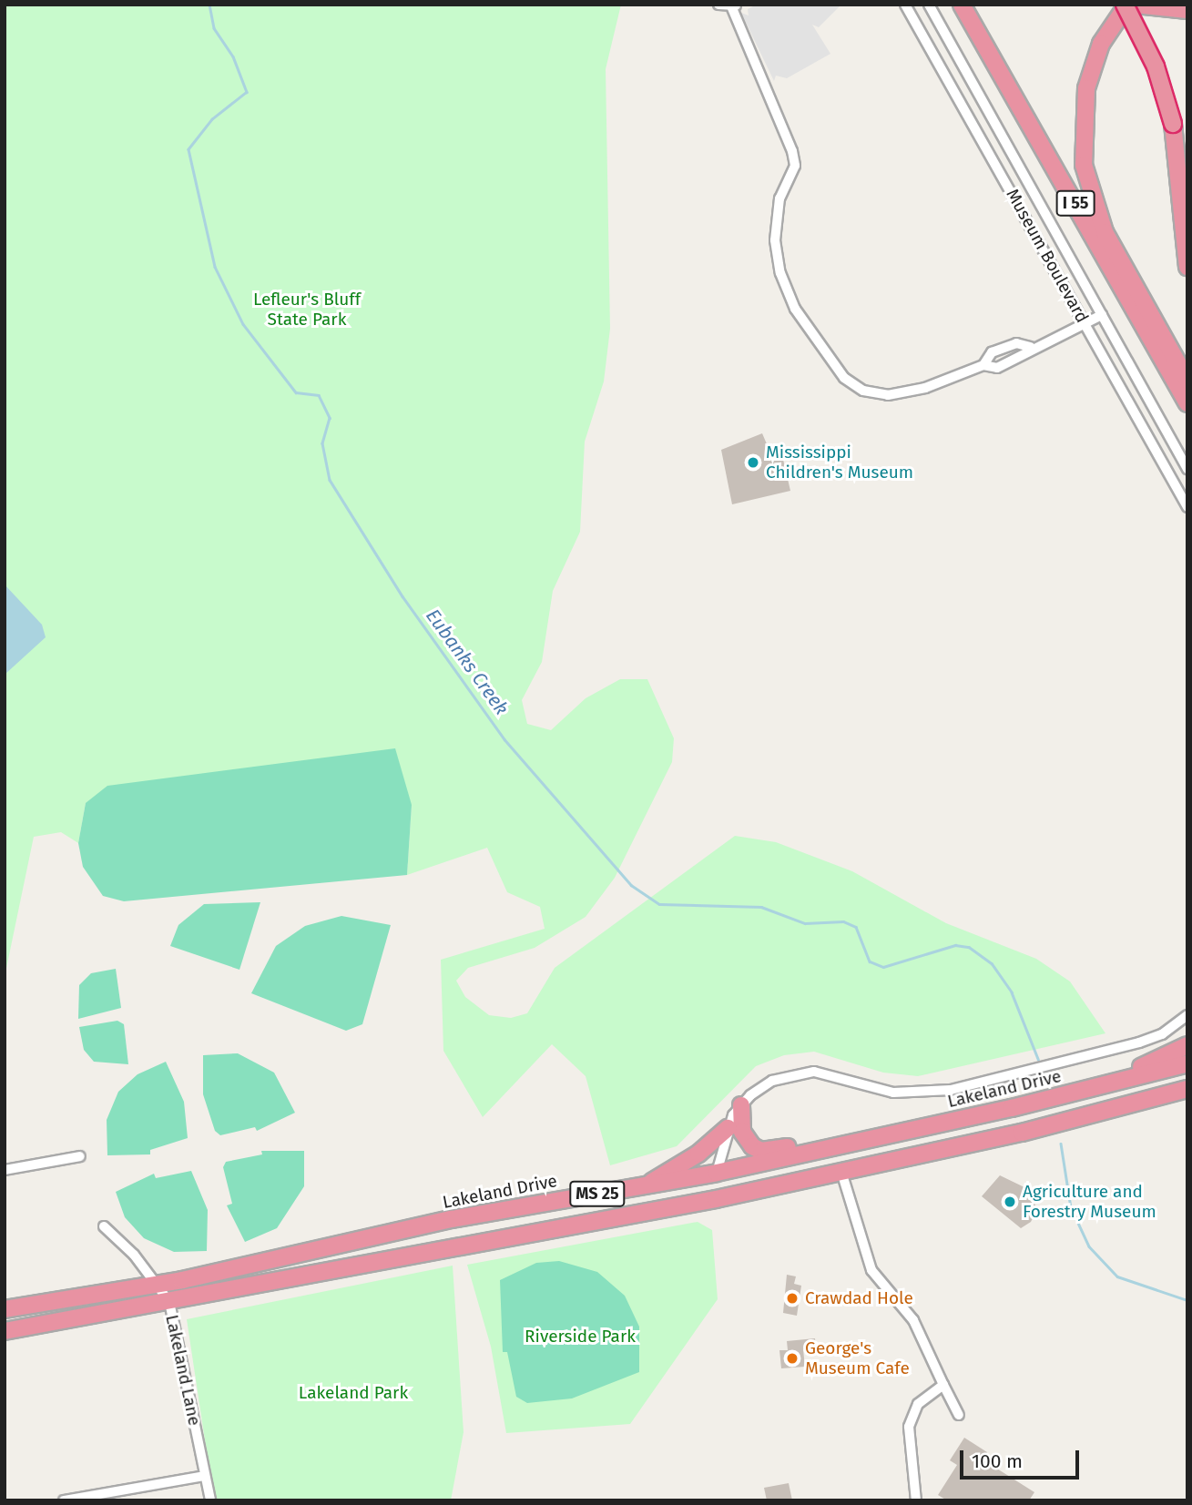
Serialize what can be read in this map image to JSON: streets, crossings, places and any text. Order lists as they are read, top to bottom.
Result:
{
  "streets": {
    "highway": ["I 55", "Lakeland Drive", "MS 25"],
    "street": ["Museum Boulevard", "Lakeland Lane"]
  },
  "crossings": [
    ["Lakeland Drive", "Lakeland Lane"],
    ["MS 25", "Lakeland Lane"]
  ],
  "water": ["Eubanks Creek"],
  "parks": ["Lefleur's Bluff State Park", "Riverside Park", "Lakeland Park"],
  "places": [
    "Mississippi Children's Museum",
    "Agriculture and Forestry Museum",
    "Crawdad Hole",
    "George's Museum Cafe"
  ],
  "scale_bar": "100 m"
}
